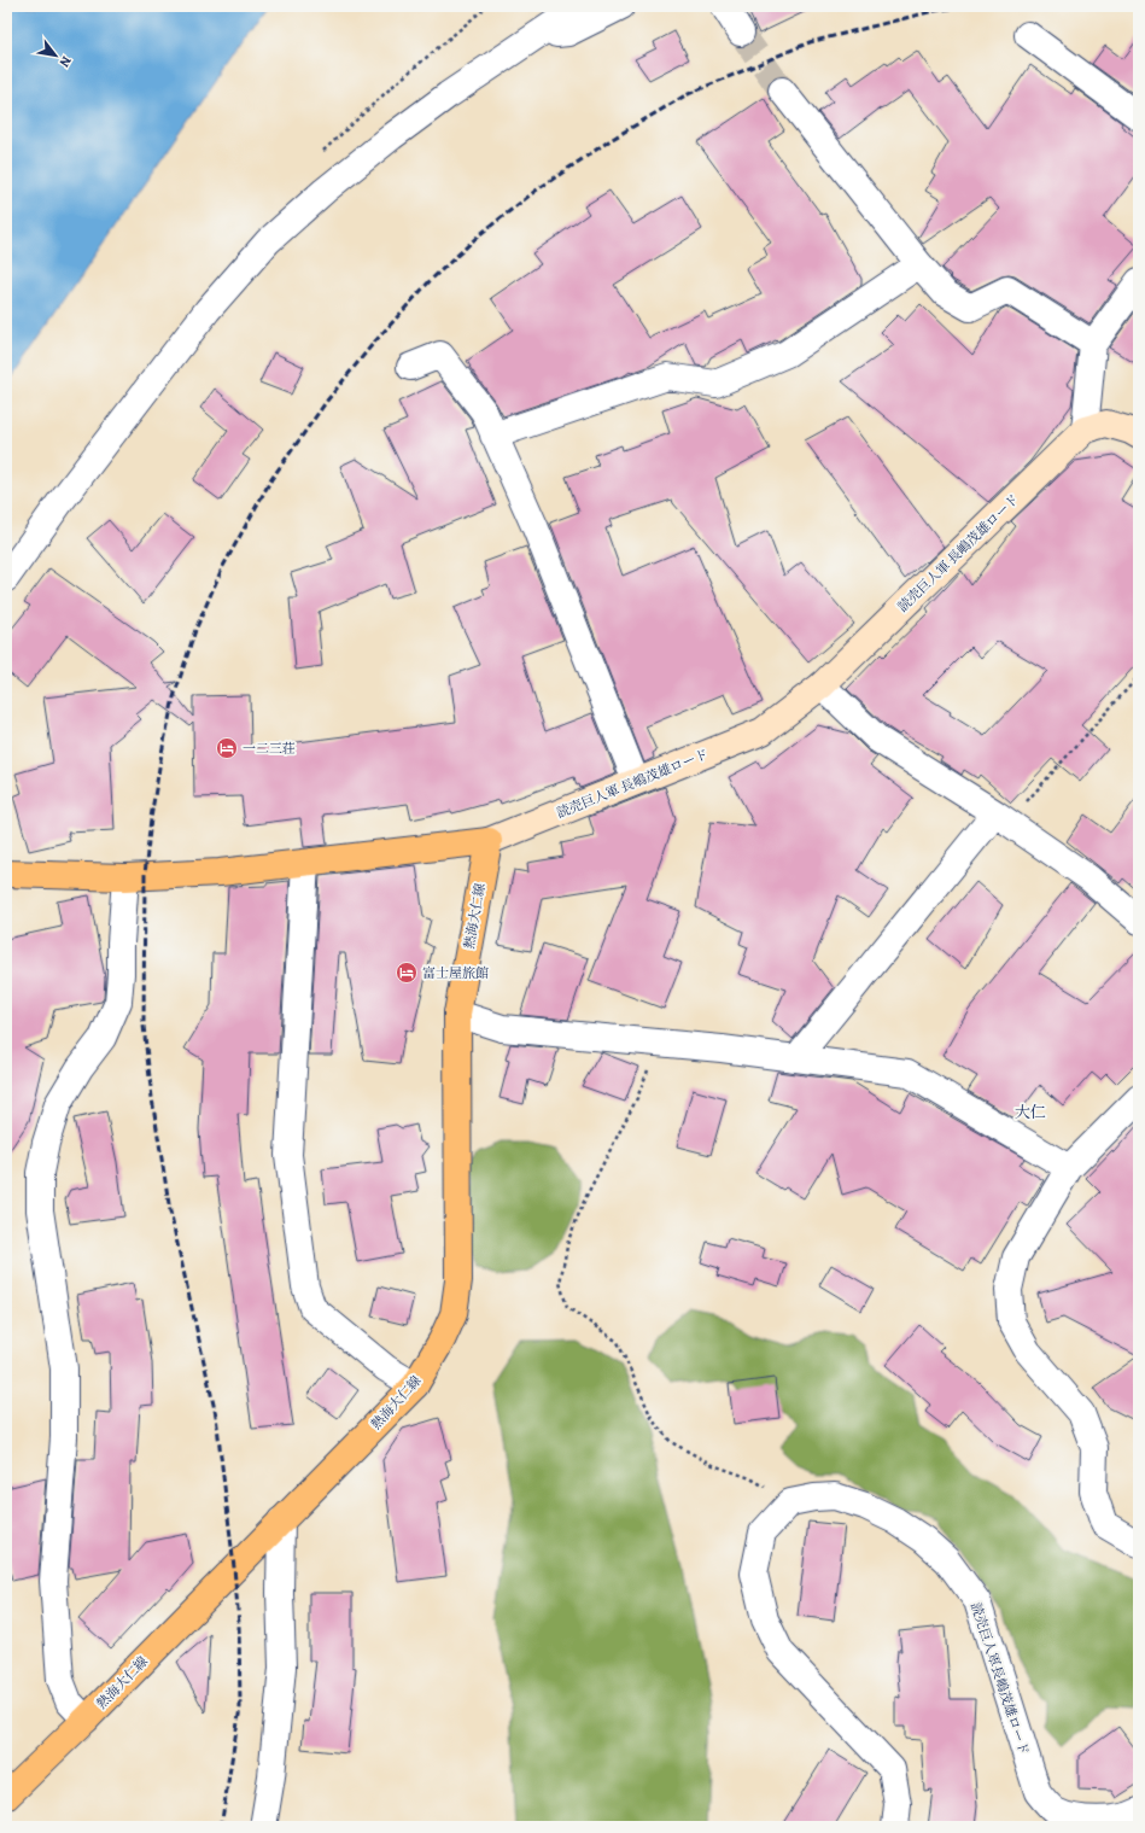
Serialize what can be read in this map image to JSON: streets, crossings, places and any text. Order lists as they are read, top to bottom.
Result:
{
  "streets": {
    "main road": ["読売巨人軍 長嶋茂雄ロード", "熱海大仁線"],
    "street": ["読売巨人軍長嶋茂雄ロード"]
  },
  "crossings": [
    ["読売巨人軍 長嶋茂雄ロード", "熱海大仁線"]
  ],
  "districts": ["大仁"],
  "places": {
    "hotel": ["一二三荘", "富士屋旅館"]
  },
  "north": "bottom right"
}
